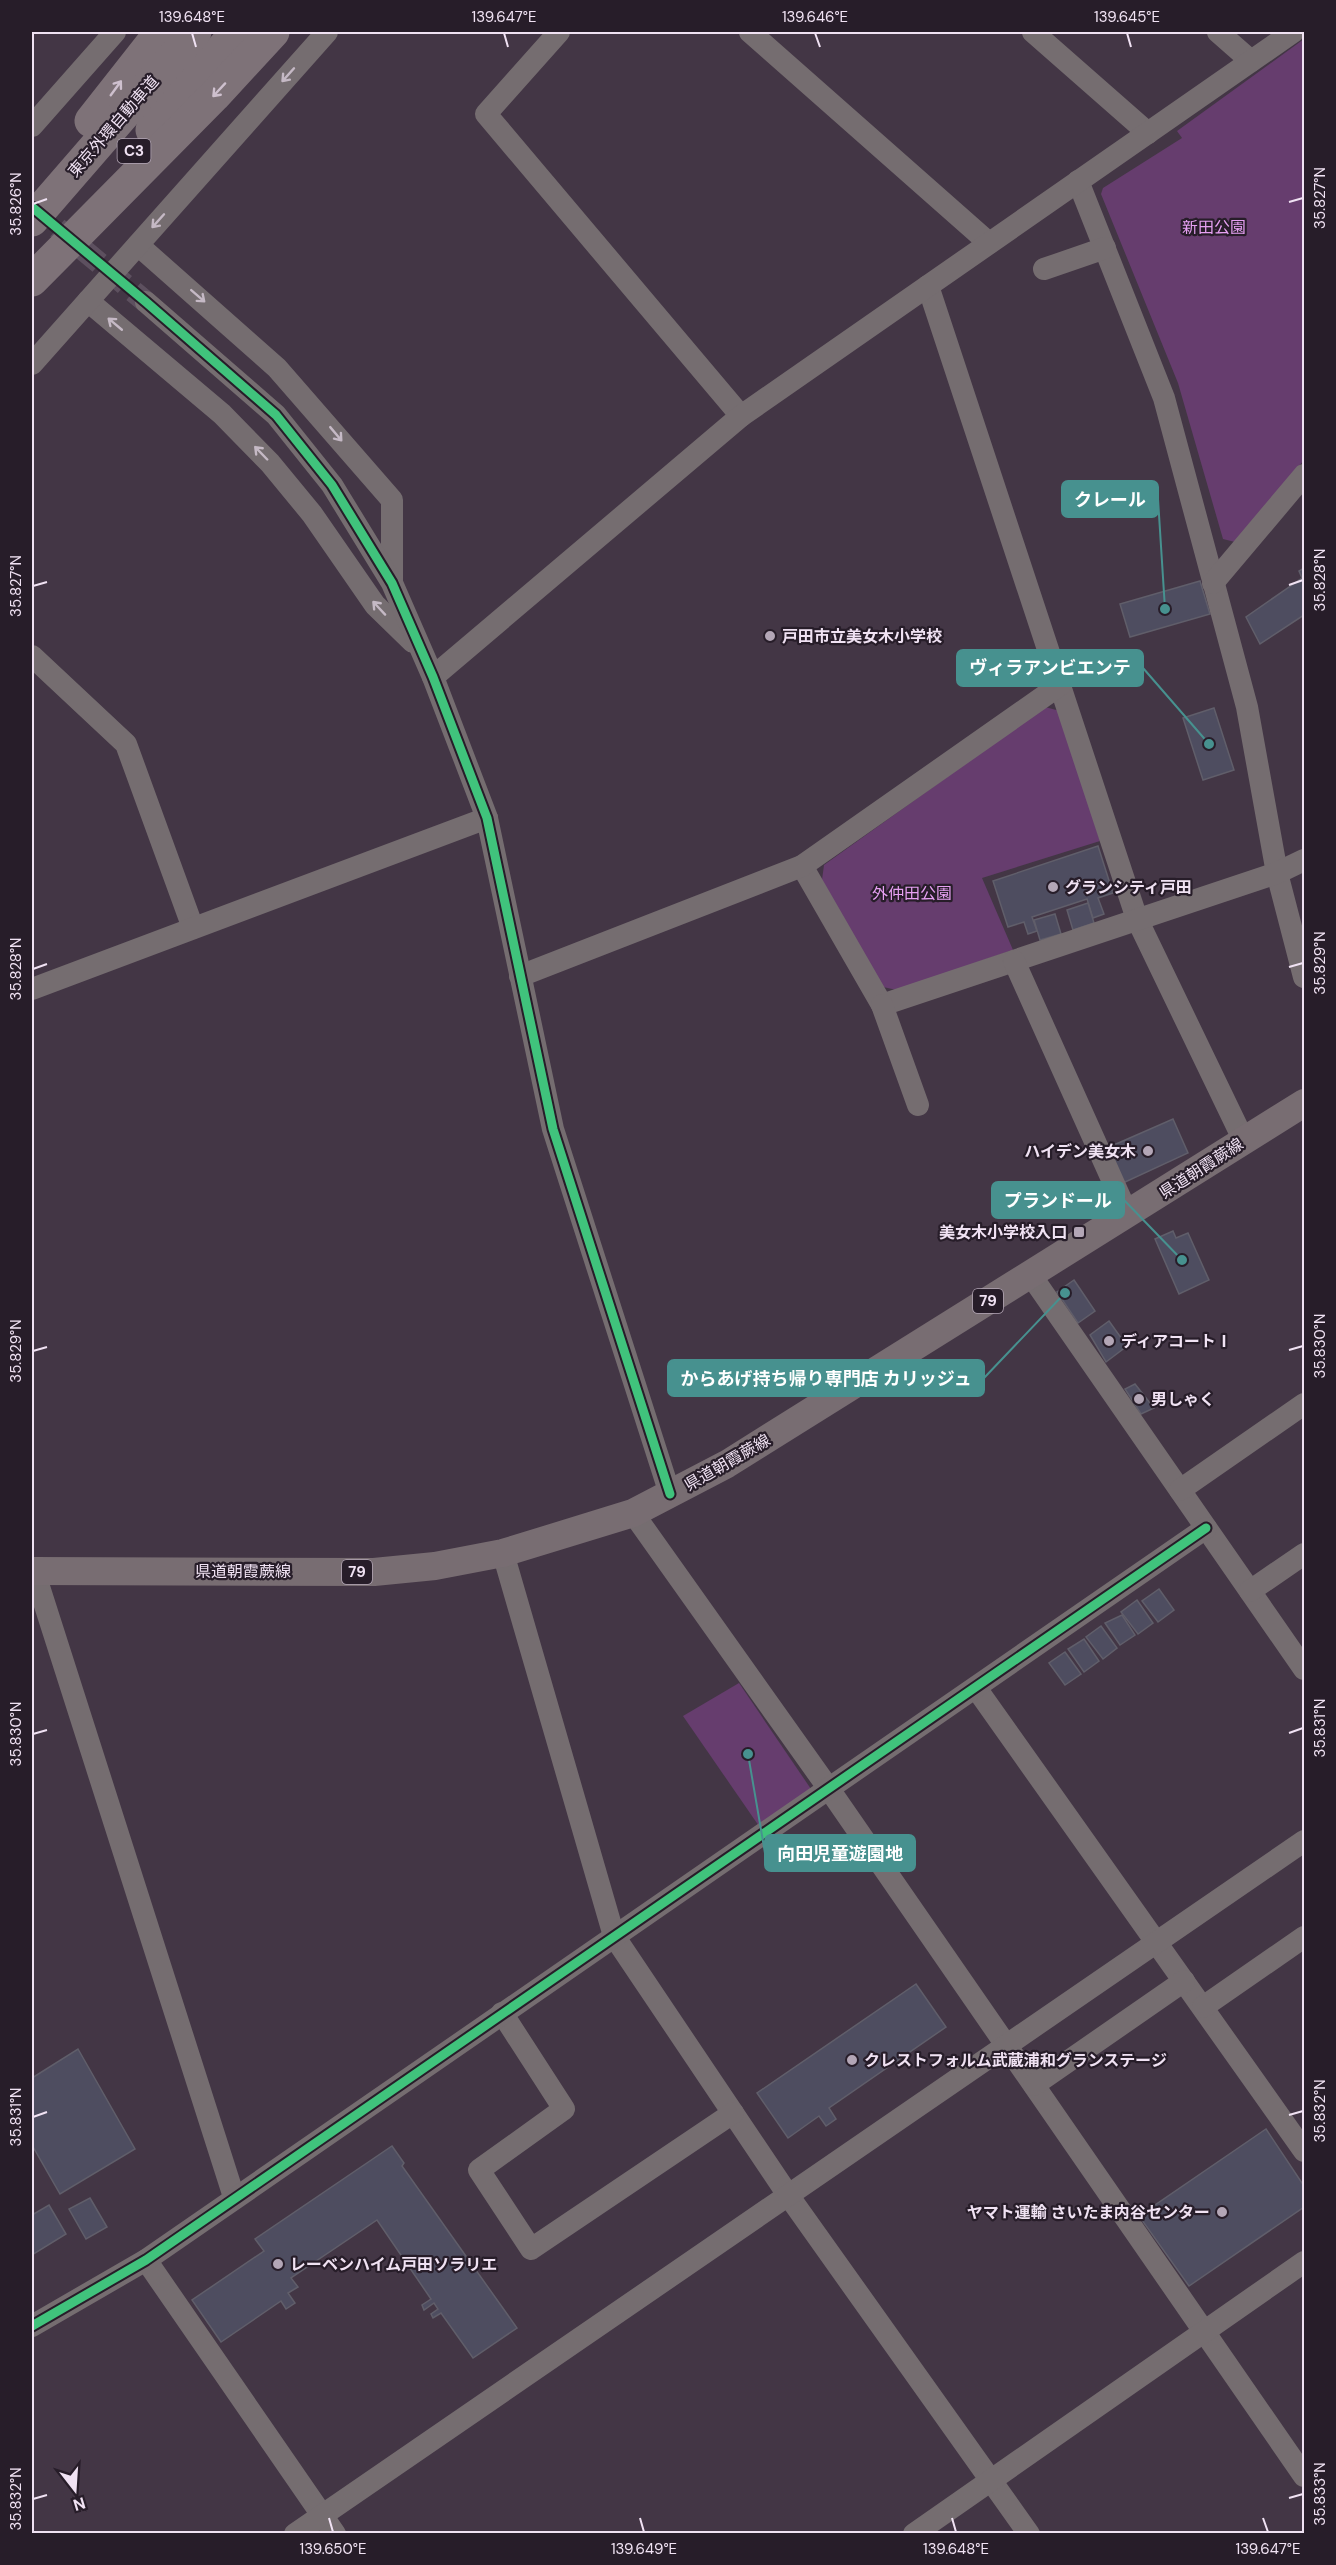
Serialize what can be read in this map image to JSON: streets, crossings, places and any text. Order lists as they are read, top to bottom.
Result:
{
  "streets": {
    "highway": ["東京外環自動車道", "C3"],
    "main road": ["県道朝霞蕨線", "79"]
  },
  "parks": ["新田公園", "外仲田公園"],
  "places": {
    "other": [
      "クレール",
      "戸田市立美女木小学校",
      "ヴィラアンビエンテ",
      "グランシティ戸田",
      "ハイデン美女木",
      "プランドール",
      "からあげ持ち帰り専門店 カリッジュ",
      "ディアコートⅠ",
      "男しゃく",
      "向田児童遊園地",
      "クレストフォルム武蔵浦和グランステージ",
      "ヤマト運輸 さいたま内谷センター",
      "レーベンハイム戸田ソラリエ"
    ],
    "transit": ["美女木小学校入口"]
  },
  "north": "bottom",
  "coordinates": [
    "139.648°E",
    "139.647°E",
    "139.646°E",
    "139.645°E",
    "35.827°N",
    "35.826°N",
    "35.828°N",
    "35.829°N",
    "35.830°N",
    "35.831°N",
    "35.832°N",
    "35.833°N",
    "139.650°E",
    "139.649°E"
  ]
}
